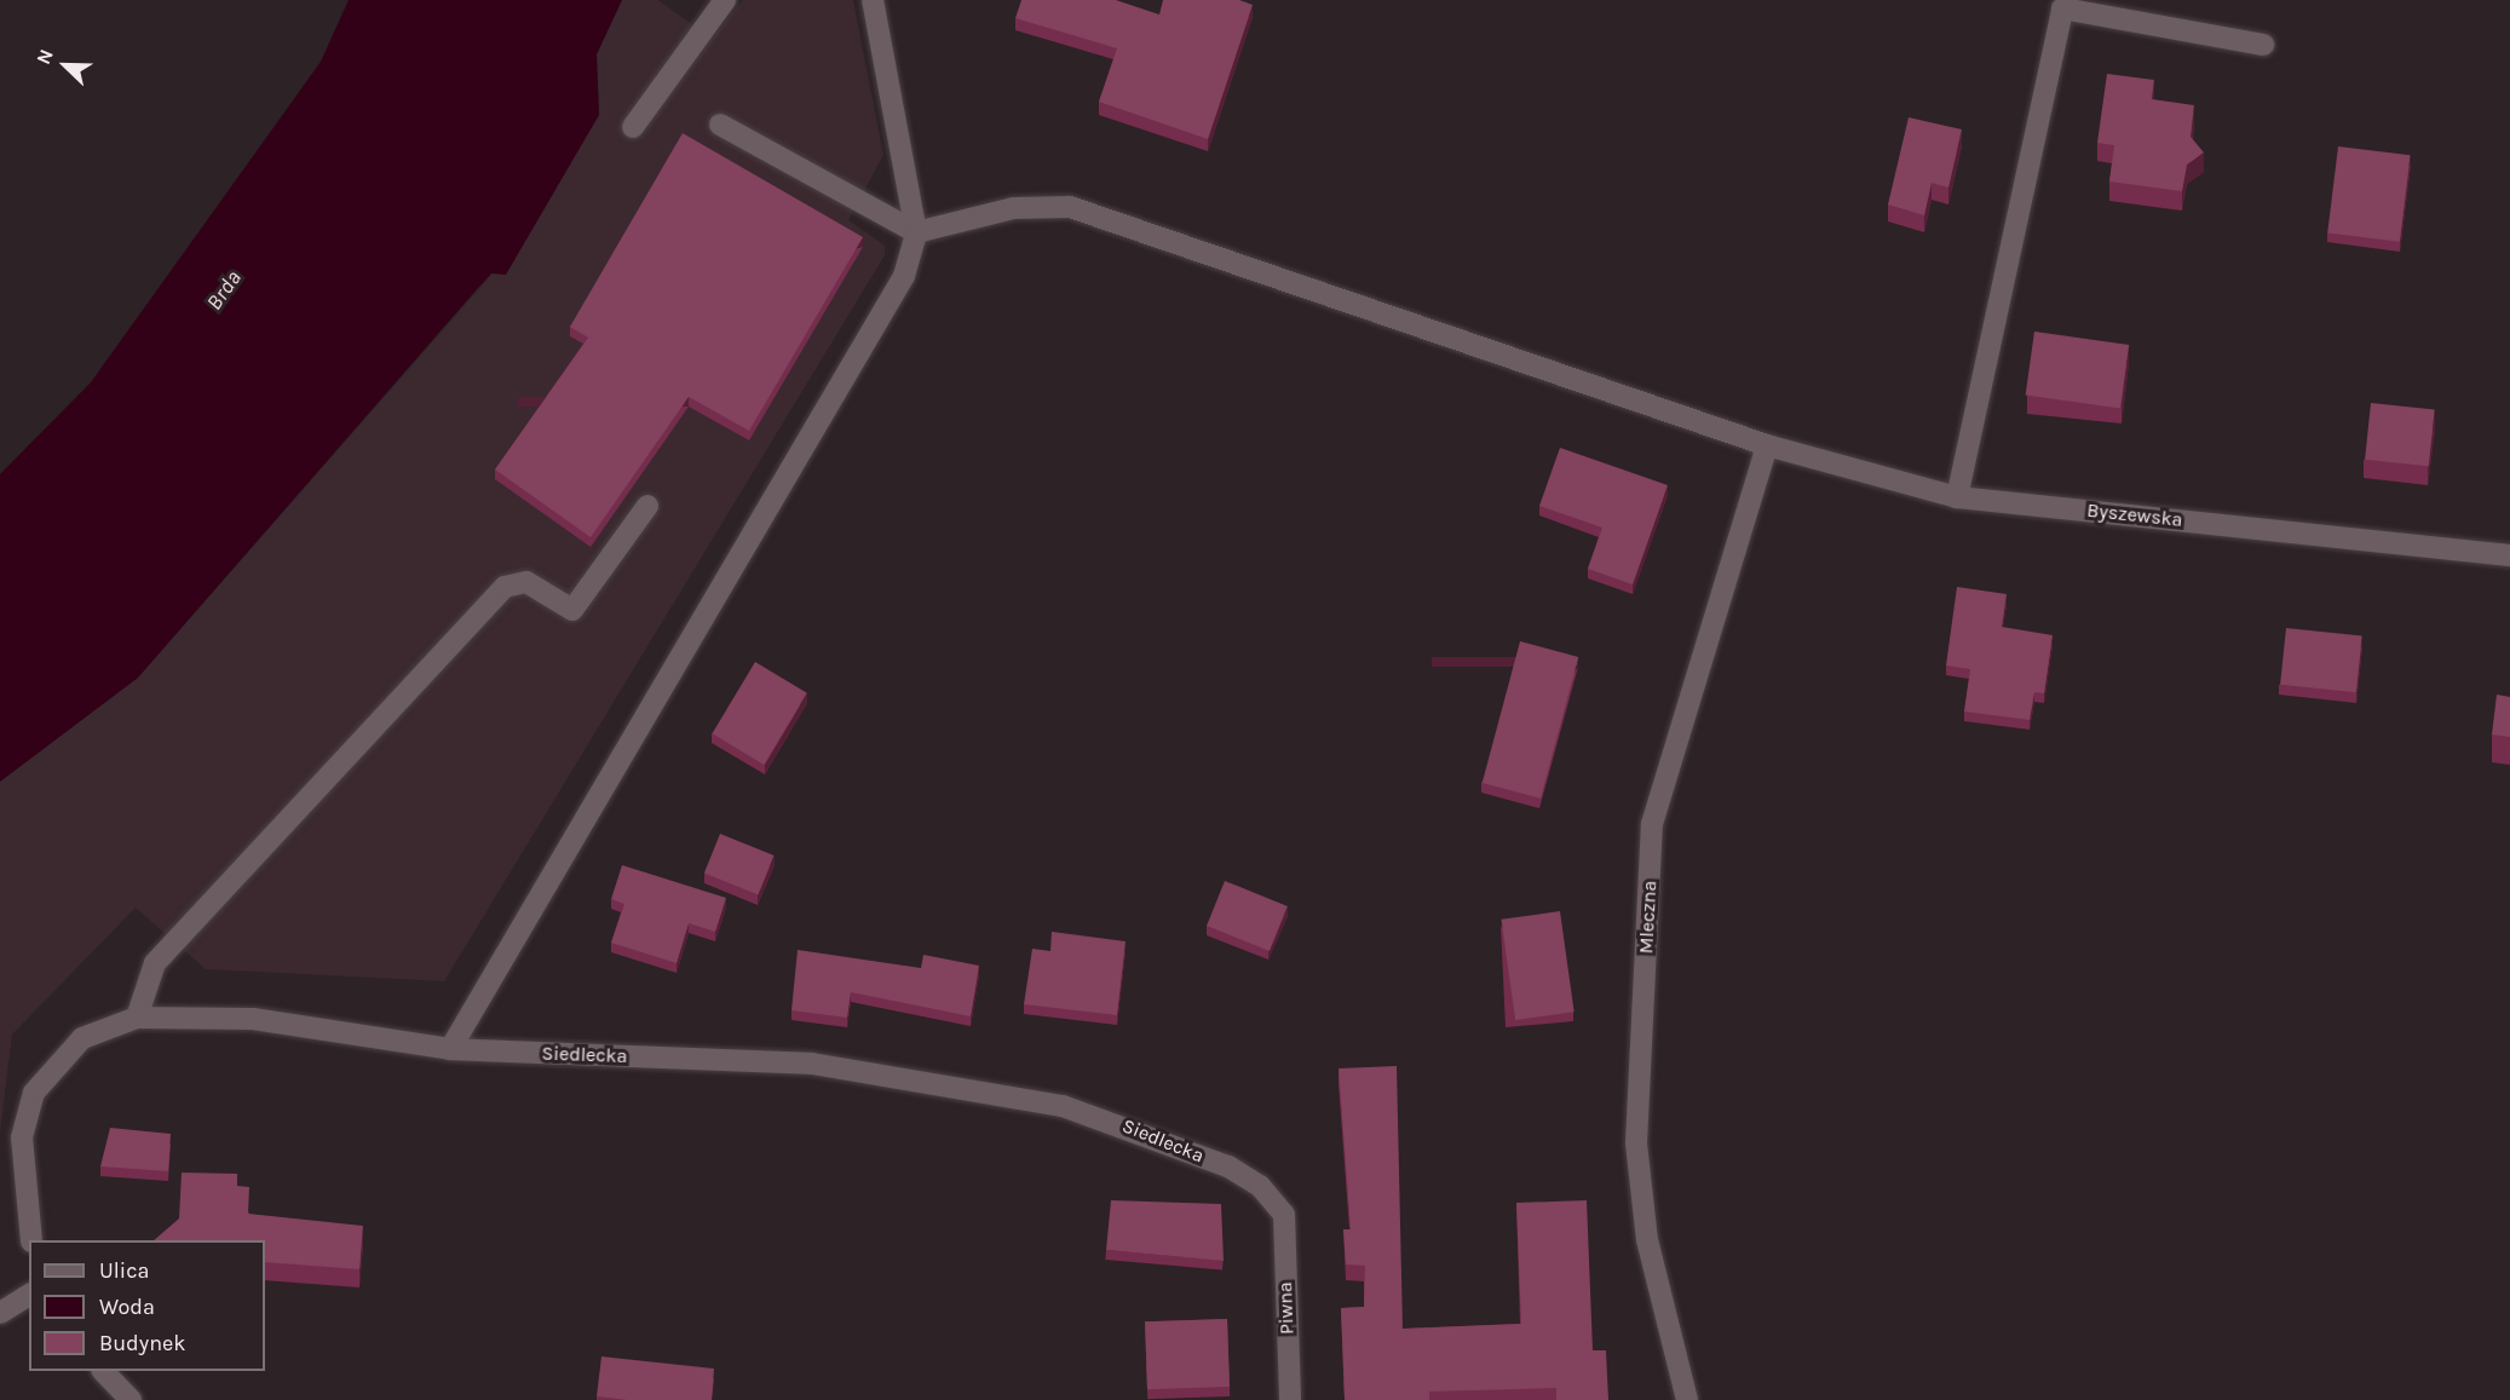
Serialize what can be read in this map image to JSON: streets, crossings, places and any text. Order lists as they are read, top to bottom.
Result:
{
  "streets": {
    "street": [
      "Byszewska",
      "Mleczna",
      "Siedlecka",
      "Piwna"
    ]
  },
  "crossings": [
    ["Byszewska", "Mleczna"],
    ["Siedlecka", "Piwna"]
  ],
  "water": ["Brda"],
  "legend": ["Ulica", "Woda", "Budynek"],
  "north": "top left"
}
